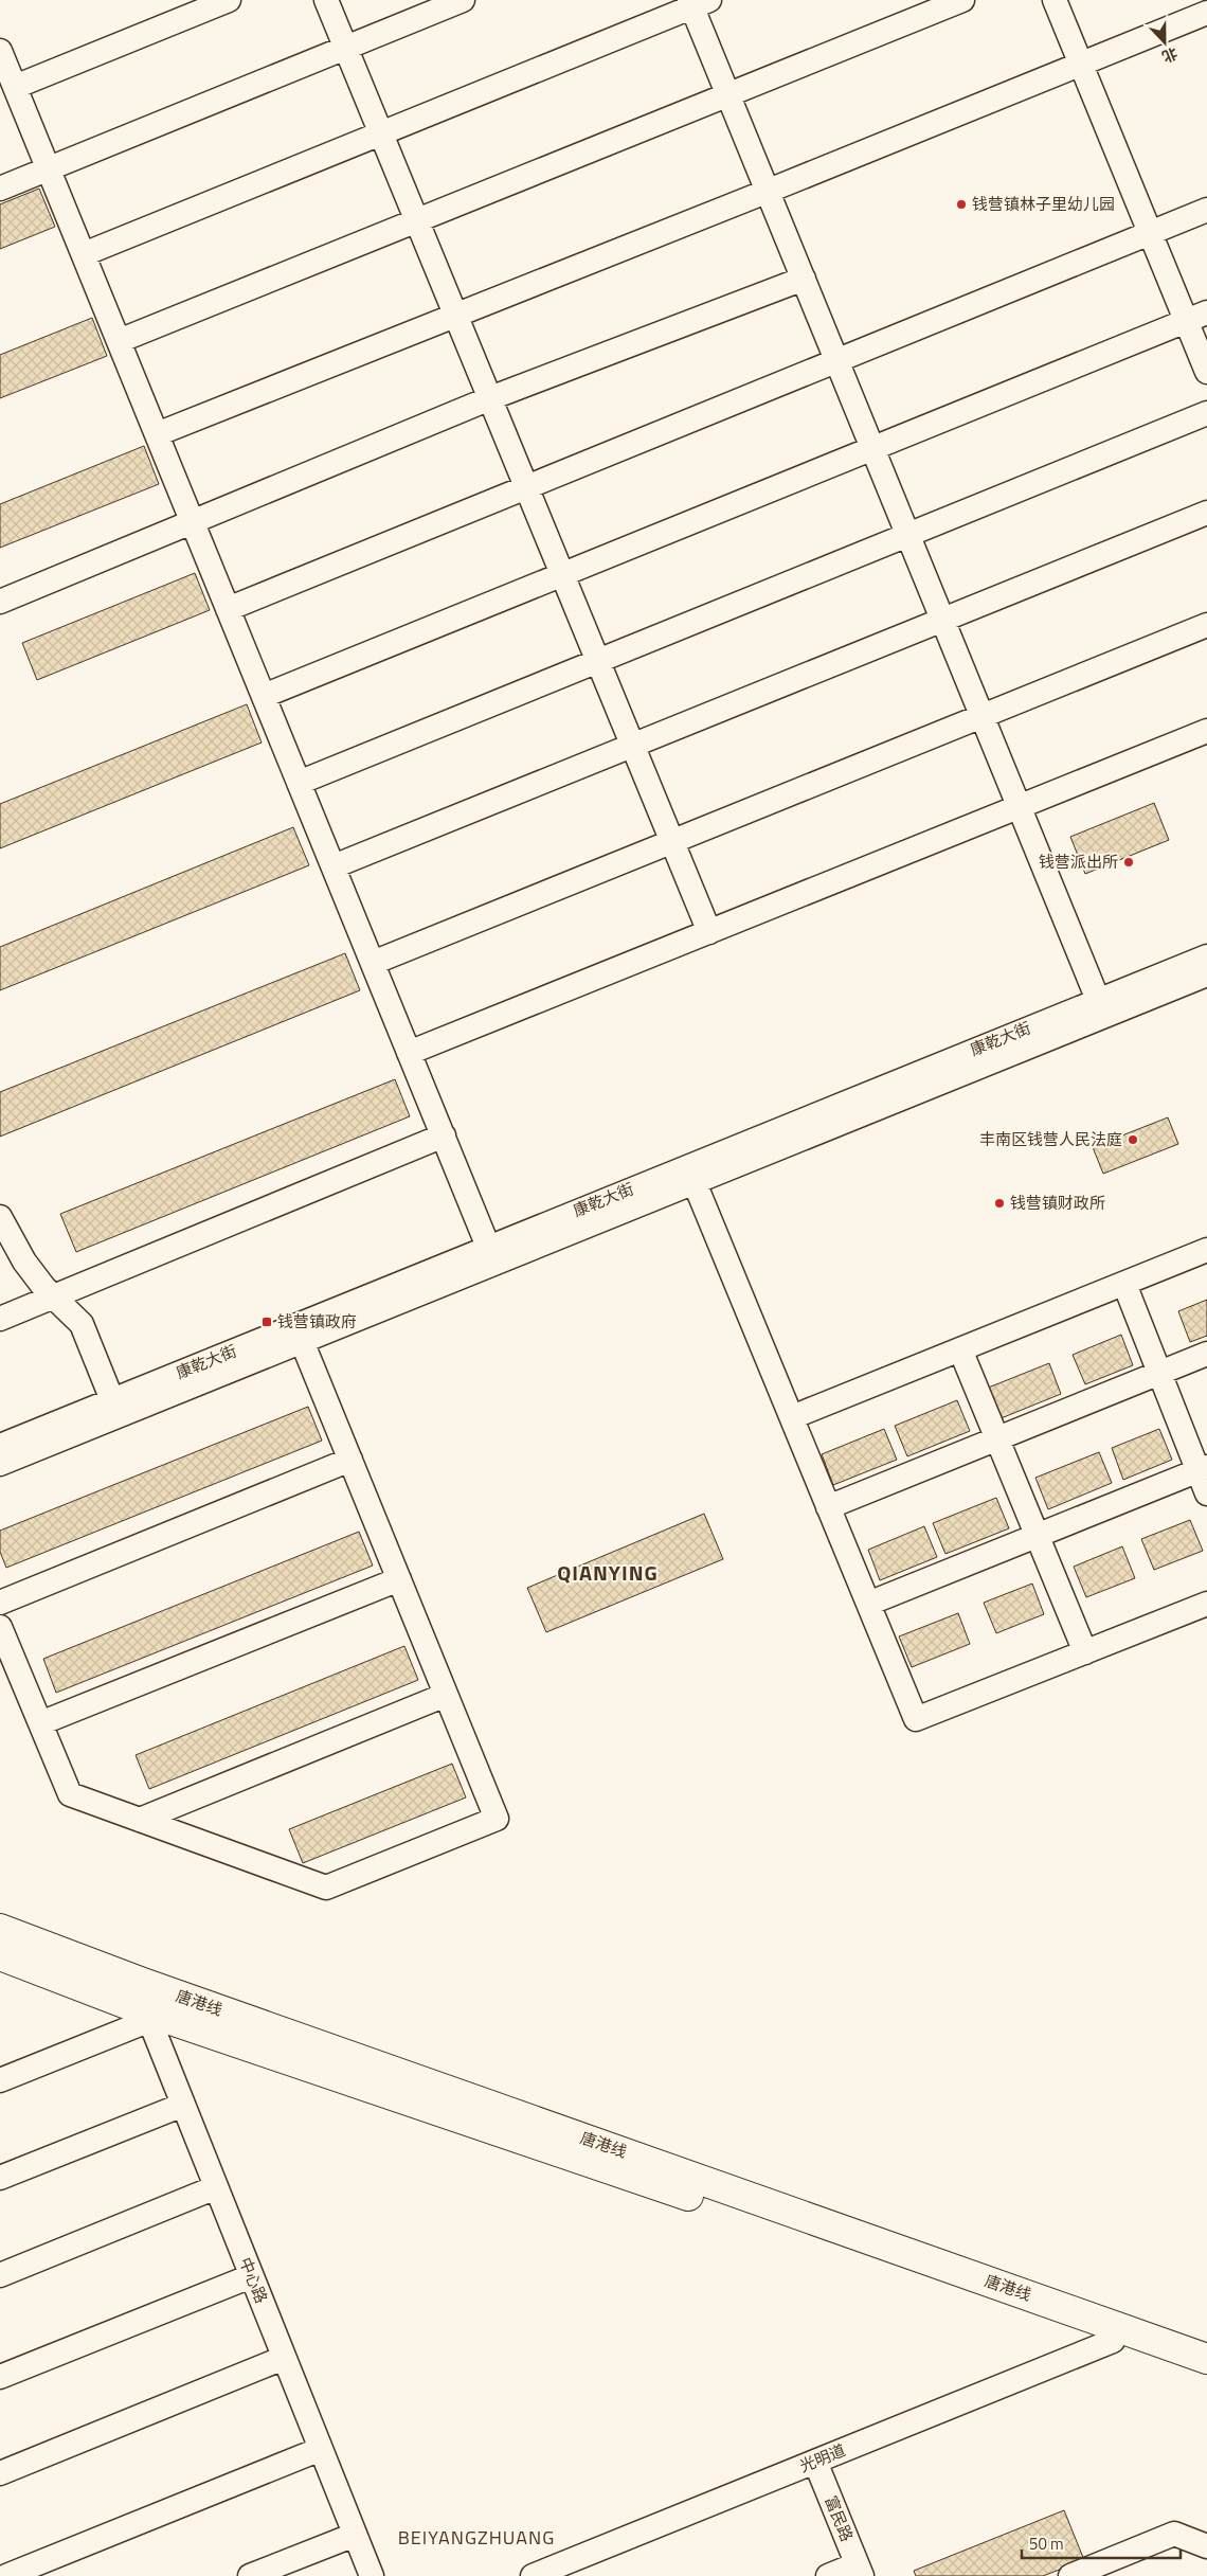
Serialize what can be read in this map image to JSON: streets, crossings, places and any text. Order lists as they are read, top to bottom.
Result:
{
  "streets": {
    "highway": ["唐港线"],
    "street": [
      "康乾大街",
      "中心路",
      "光明道",
      "富民路"
    ]
  },
  "crossings": [
    ["唐港线", "中心路"],
    ["唐港线", "光明道"],
    ["光明道", "富民路"]
  ],
  "districts": ["QIANYING", "BEIYANGZHUANG"],
  "places": {
    "other": [
      "钱营镇林子里幼儿园",
      "钱营派出所",
      "丰南区钱营人民法庭",
      "钱营镇财政所"
    ],
    "transit": ["钱营镇政府"]
  },
  "scale_bar": "50 m",
  "north": "bottom"
}
